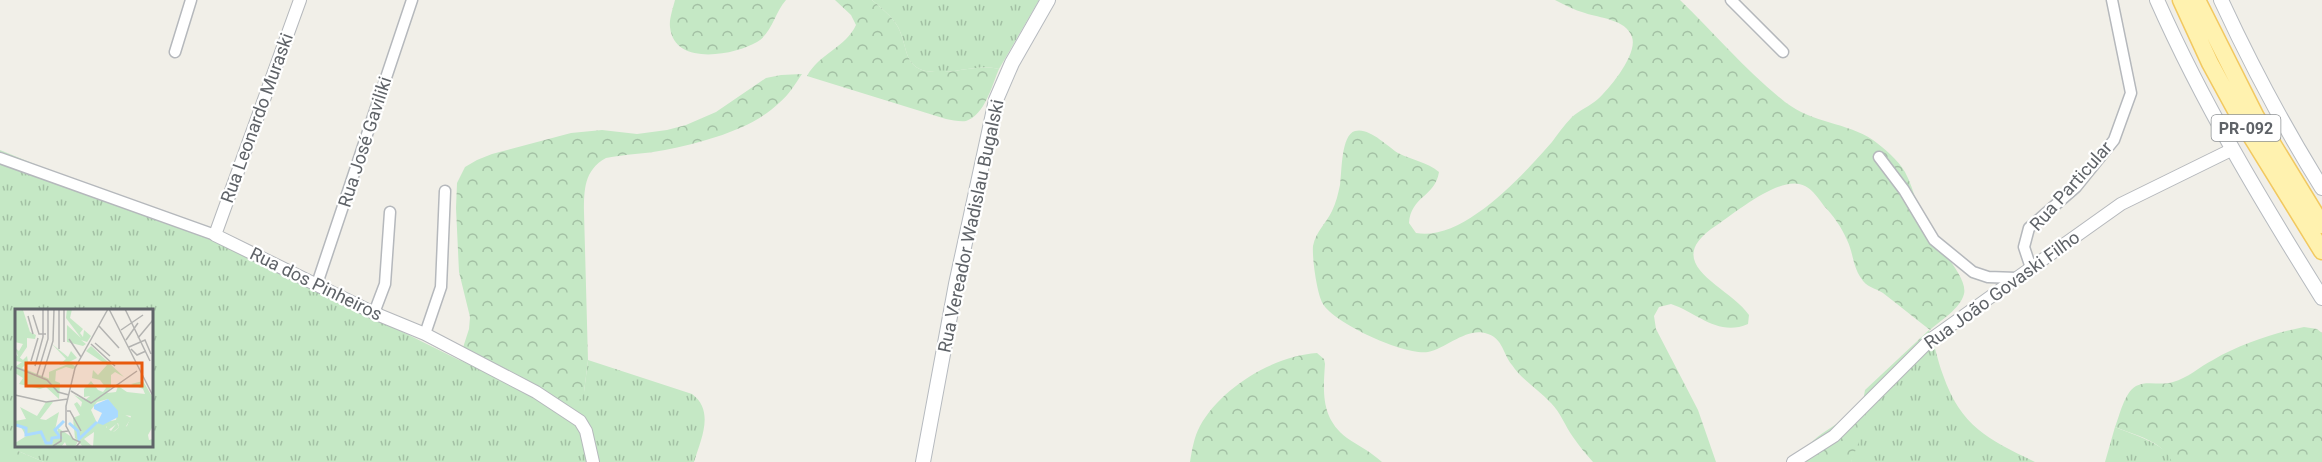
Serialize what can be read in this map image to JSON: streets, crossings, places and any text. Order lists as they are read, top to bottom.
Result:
{
  "streets": {
    "main road": ["PR-092", "Rua Vereador Wadislau Bugalski"],
    "street": [
      "Rua Leonardo Muraski",
      "Rua José Gaviliki",
      "Rua Particular",
      "Rua dos Pinheiros",
      "Rua João Govaski Filho"
    ]
  },
  "crossings": [
    ["Rua Leonardo Muraski", "Rua dos Pinheiros"],
    ["Rua José Gaviliki", "Rua dos Pinheiros"],
    ["Rua Particular", "Rua João Govaski Filho"]
  ]
}
